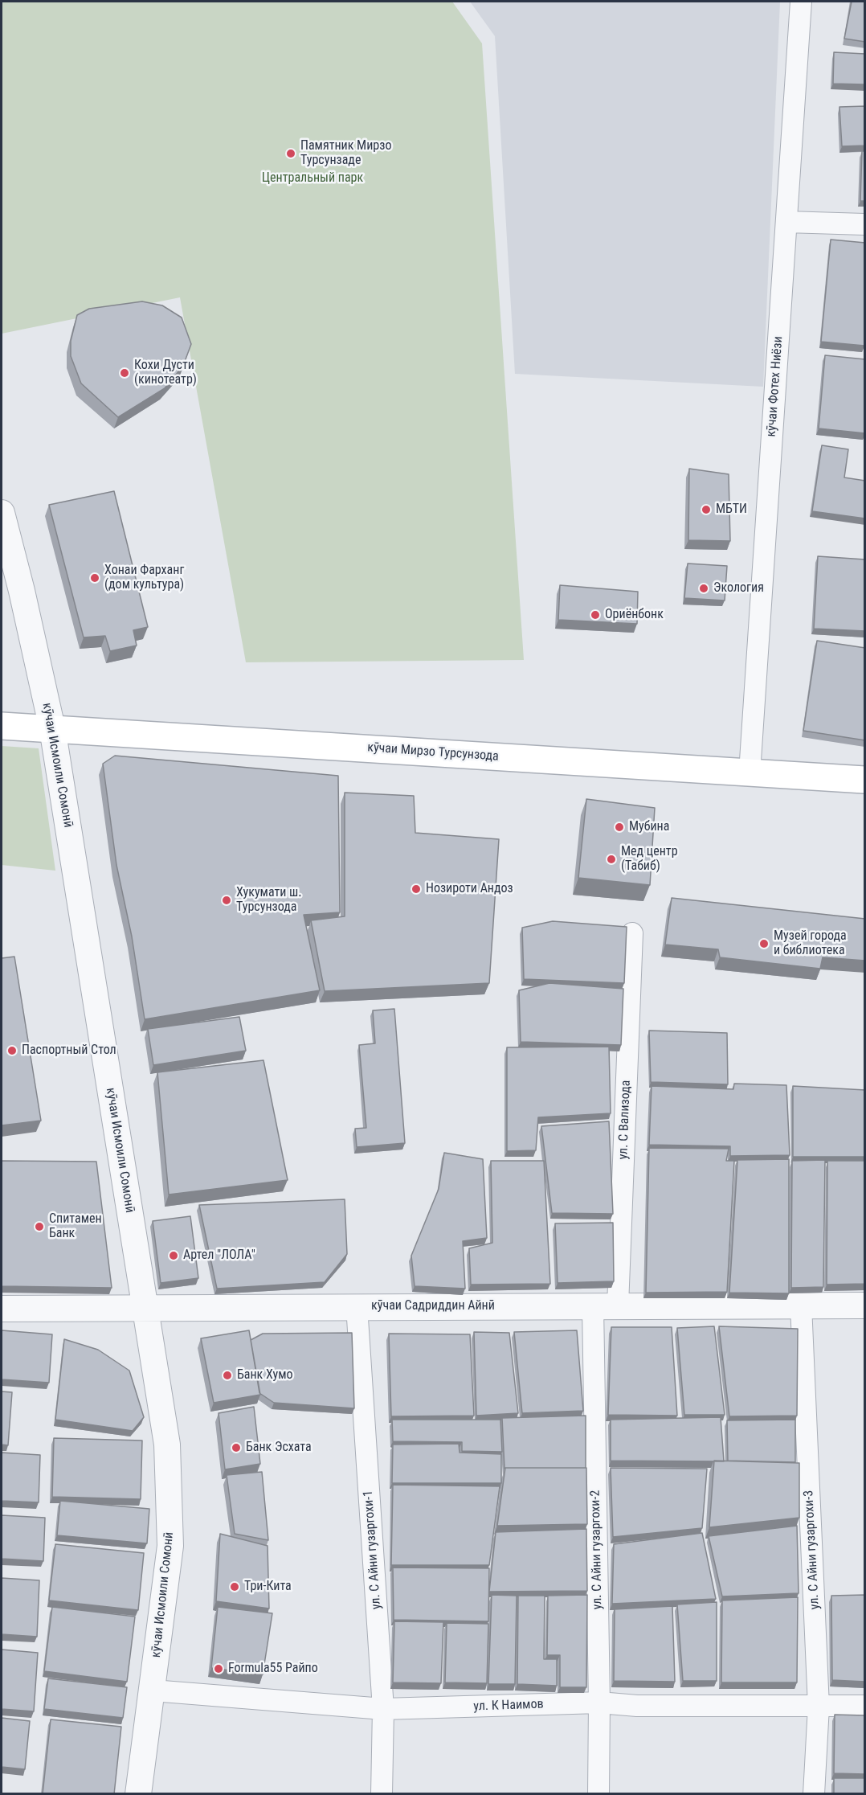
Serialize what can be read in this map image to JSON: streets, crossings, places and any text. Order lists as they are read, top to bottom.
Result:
{
  "streets": {
    "main road": ["кӯчаи Мирзо Турсунзода"],
    "street": [
      "кӯчаи Фотех Ниёзи",
      "кӯчаи Исмоили Сомонӣ",
      "ул. С Вализода",
      "кӯчаи Садриддин Айнӣ",
      "ул. С Айни гузаргохи-1",
      "ул. С Айни гузаргохи-2",
      "ул. С Айни гузаргохи-3",
      "ул. К Наимов"
    ]
  },
  "crossings": [
    ["кӯчаи Фотех Ниёзи", "кӯчаи Мирзо Турсунзода"],
    ["кӯчаи Мирзо Турсунзода", "кӯчаи Исмоили Сомонӣ"],
    ["кӯчаи Исмоили Сомонӣ", "кӯчаи Садриддин Айнӣ"],
    ["кӯчаи Исмоили Сомонӣ", "ул. К Наимов"],
    ["ул. С Вализода", "кӯчаи Садриддин Айнӣ"],
    ["кӯчаи Садриддин Айнӣ", "ул. С Айни гузаргохи-1"],
    ["кӯчаи Садриддин Айнӣ", "ул. С Айни гузаргохи-2"],
    ["кӯчаи Садриддин Айнӣ", "ул. С Айни гузаргохи-3"],
    ["ул. С Айни гузаргохи-1", "ул. К Наимов"],
    ["ул. С Айни гузаргохи-2", "ул. К Наимов"],
    ["ул. С Айни гузаргохи-3", "ул. К Наимов"]
  ],
  "parks": ["Центральный парк"],
  "places": [
    "Памятник Мирзо Турсунзаде",
    "Кохи Дусти (кинотеатр)",
    "МБТИ",
    "Хонаи Фарханг (дом культура)",
    "Экология",
    "Ориёнбонк",
    "Мубина",
    "Мед центр (Табиб)",
    "Нозироти Андоз",
    "Хукумати ш. Турсунзода",
    "Музей города и библиотека",
    "Паспортный Стол",
    "Спитамен Банк",
    "Артел \"ЛОЛА\"",
    "Банк Хумо",
    "Банк Эсхата",
    "Три-Кита",
    "Formula55 Райпо"
  ]
}
